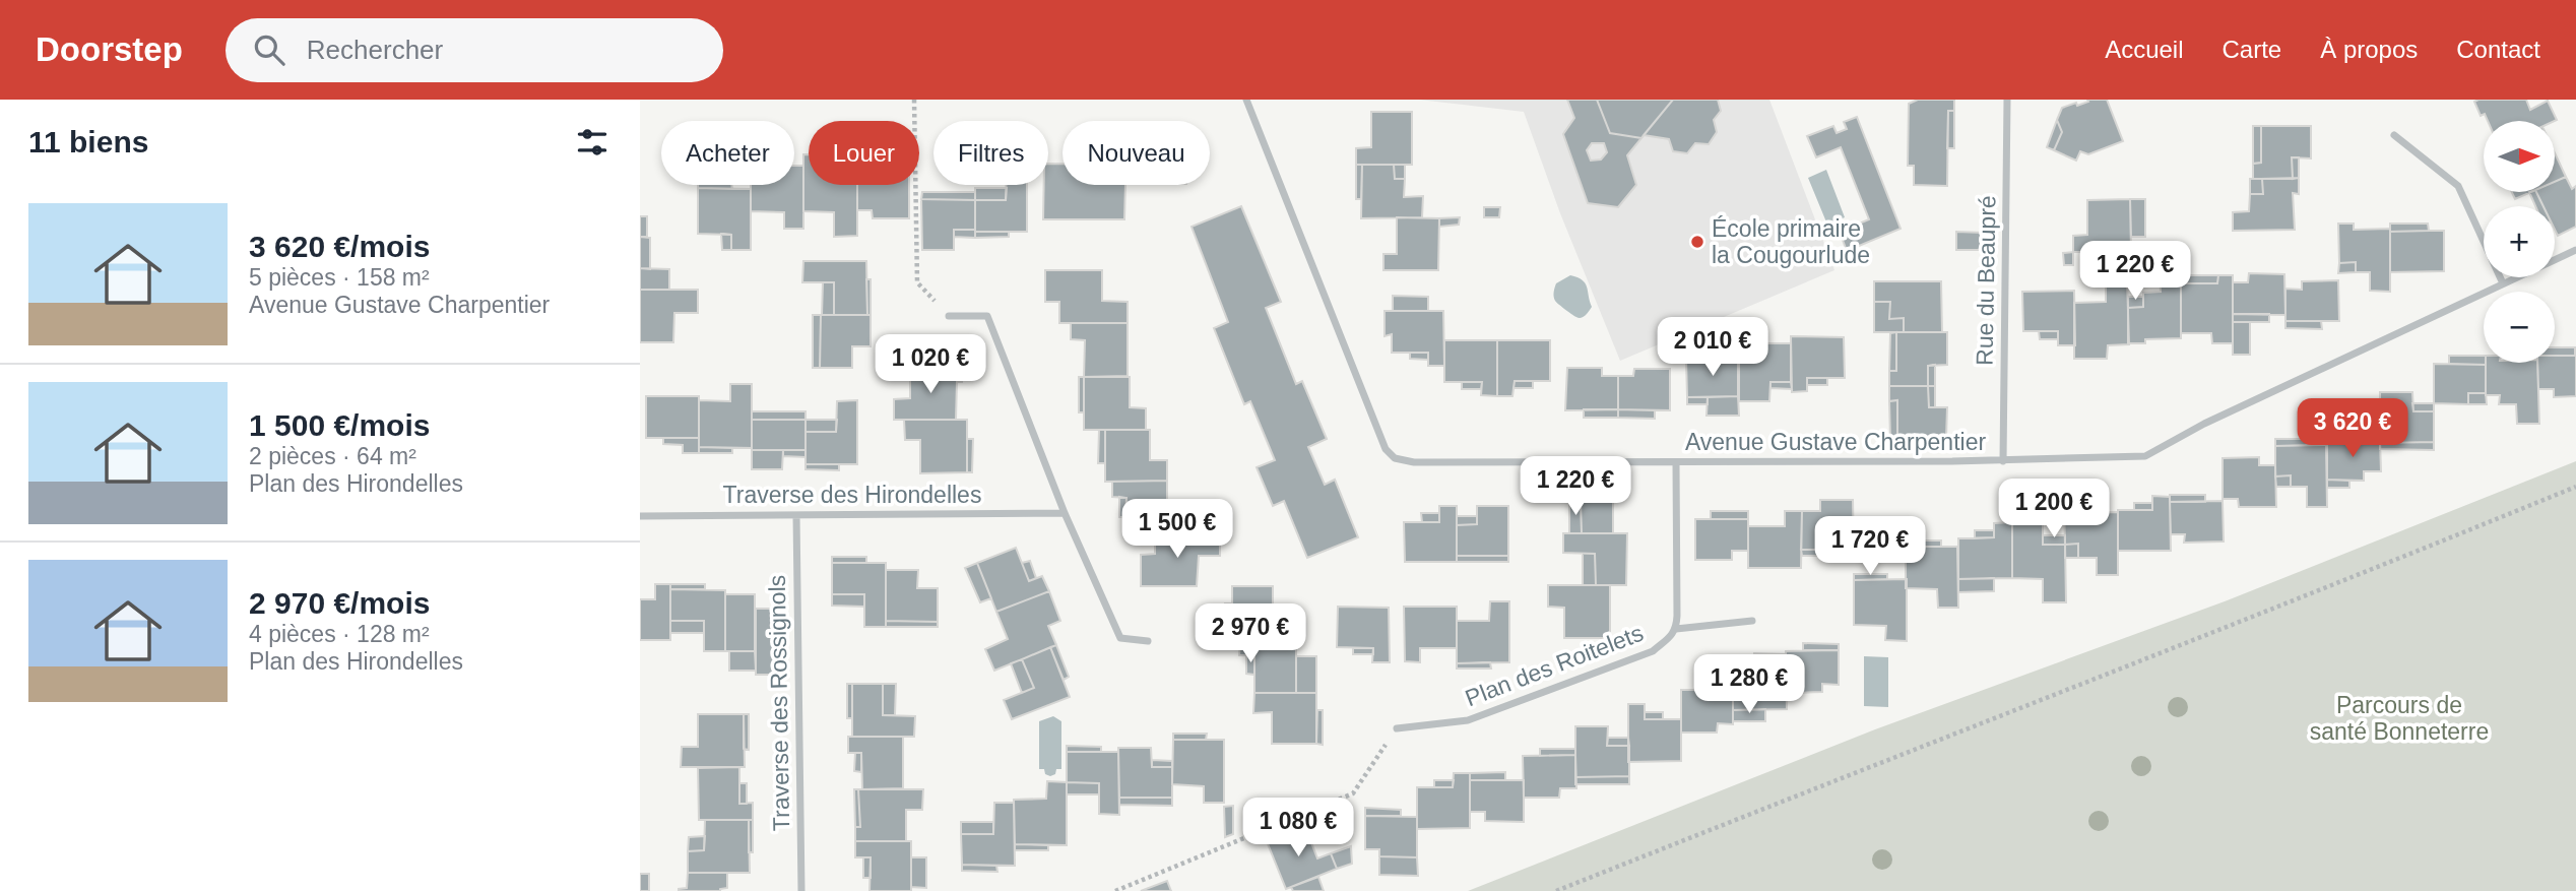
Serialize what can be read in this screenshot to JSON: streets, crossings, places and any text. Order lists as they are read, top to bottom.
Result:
{
  "streets": {
    "street": [
      "Rue du Beaupré",
      "Avenue Gustave Charpentier",
      "Traverse des Hirondelles",
      "Plan des Roitelets",
      "Traverse des Rossignols"
    ]
  },
  "crossings": [
    ["Rue du Beaupré", "Avenue Gustave Charpentier"],
    ["Avenue Gustave Charpentier", "Plan des Roitelets"],
    ["Traverse des Hirondelles", "Traverse des Rossignols"]
  ],
  "parks": ["Parcours de santé Bonneterre"],
  "places": ["École primaire la Cougourlude"],
  "north": "right",
  "page": {
    "header": "Doorstep",
    "search": "Rechercher",
    "nav": [
      "Accueil",
      "Carte",
      "À propos",
      "Contact"
    ],
    "heading": "11 biens",
    "map_buttons": ["+", "−"],
    "chip": [
      "Acheter",
      "Louer",
      "Filtres",
      "Nouveau"
    ],
    "list": [
      {
        "name": "3 620 €/mois",
        "note": "5 pièces · 158 m² · Avenue Gustave Charpentier"
      },
      {
        "name": "1 500 €/mois",
        "note": "2 pièces · 64 m² · Plan des Hirondelles"
      },
      {
        "name": "2 970 €/mois",
        "note": "4 pièces · 128 m² · Plan des Hirondelles"
      }
    ],
    "price": [
      "1 220 €",
      "2 010 €",
      "1 020 €",
      "3 620 €",
      "1 220 €",
      "1 200 €",
      "1 500 €",
      "1 720 €",
      "2 970 €",
      "1 280 €",
      "1 080 €"
    ]
  }
}
